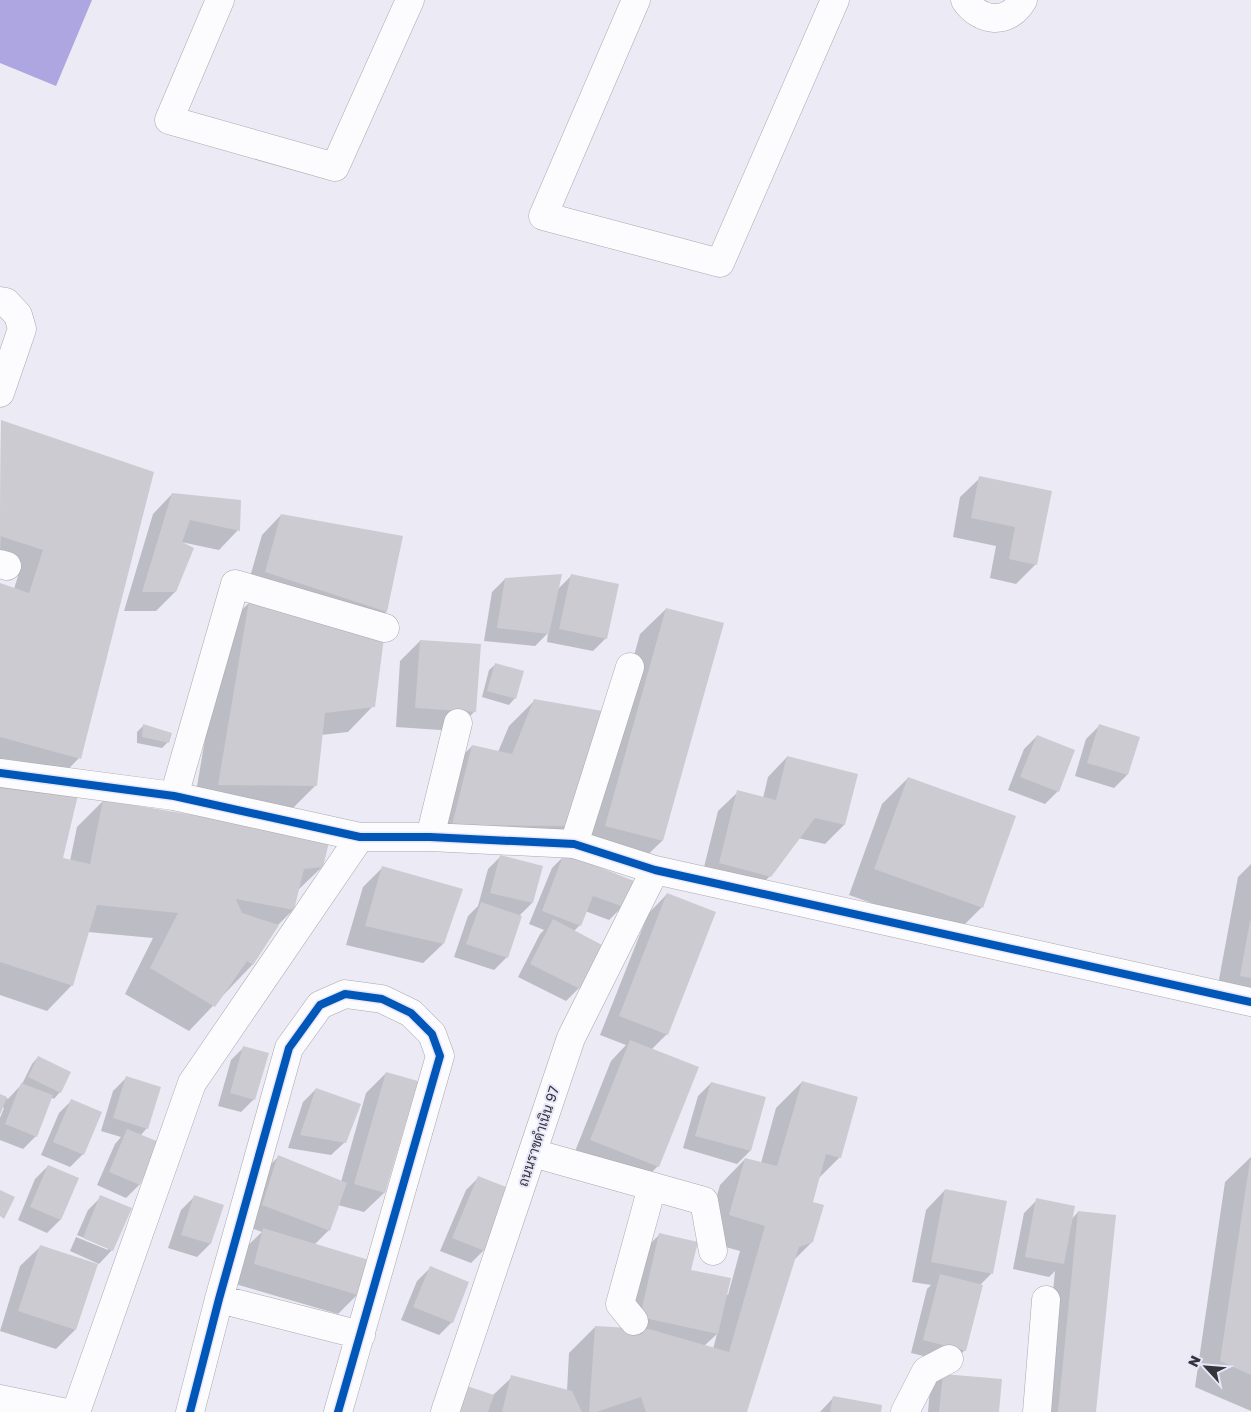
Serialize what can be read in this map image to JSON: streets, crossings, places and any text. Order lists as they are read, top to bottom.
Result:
{
  "streets": {
    "street": ["ถนนราขดำเนิน 97"]
  },
  "north": "top left"
}
